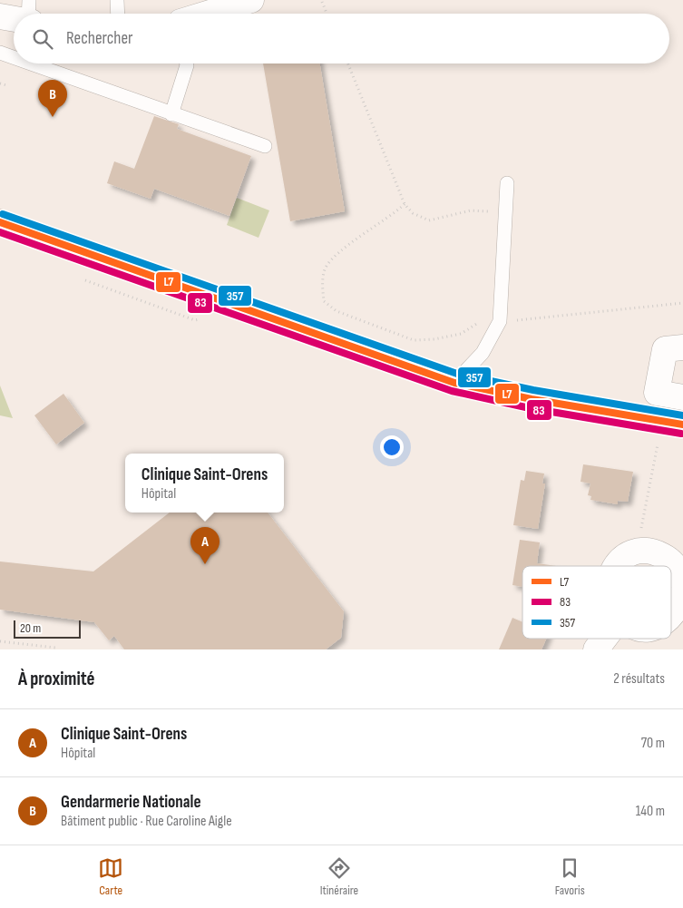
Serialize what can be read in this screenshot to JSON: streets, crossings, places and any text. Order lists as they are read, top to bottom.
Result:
{
  "lines": ["transit line 357", "transit line L7", "transit line 83"],
  "legend": ["L7", "83", "357"],
  "scale_bar": "20 m",
  "page": {
    "search": "Rechercher",
    "pins": ["B", "A"],
    "popup": ["Clinique Saint-Orens", "Hôpital"],
    "scale": "20 m",
    "heading": ["À proximité", "2 résultats"],
    "list": [
      {
        "mark": "A",
        "name": "Clinique Saint-Orens",
        "note": "Hôpital",
        "value": "70 m"
      },
      {
        "mark": "B",
        "name": "Gendarmerie Nationale",
        "note": "Bâtiment public · Rue Caroline Aigle",
        "value": "140 m"
      }
    ],
    "nav": ["Carte", "Itinéraire", "Favoris"]
  }
}
